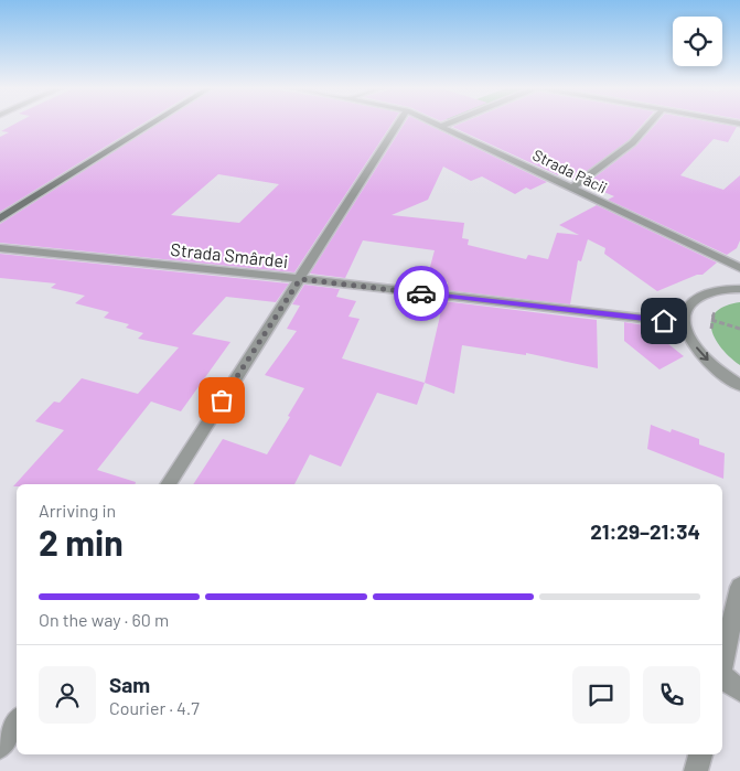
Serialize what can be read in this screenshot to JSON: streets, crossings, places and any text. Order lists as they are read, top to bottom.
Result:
{
  "streets": {
    "street": ["Strada Păcii", "Strada Smârdei"]
  },
  "page": {
    "heading": ["2 min", "Arriving in", "21:29–21:34"],
    "panel": ["Sam", "Courier · 4.7"],
    "bar": "On the way · 60 m"
  }
}
